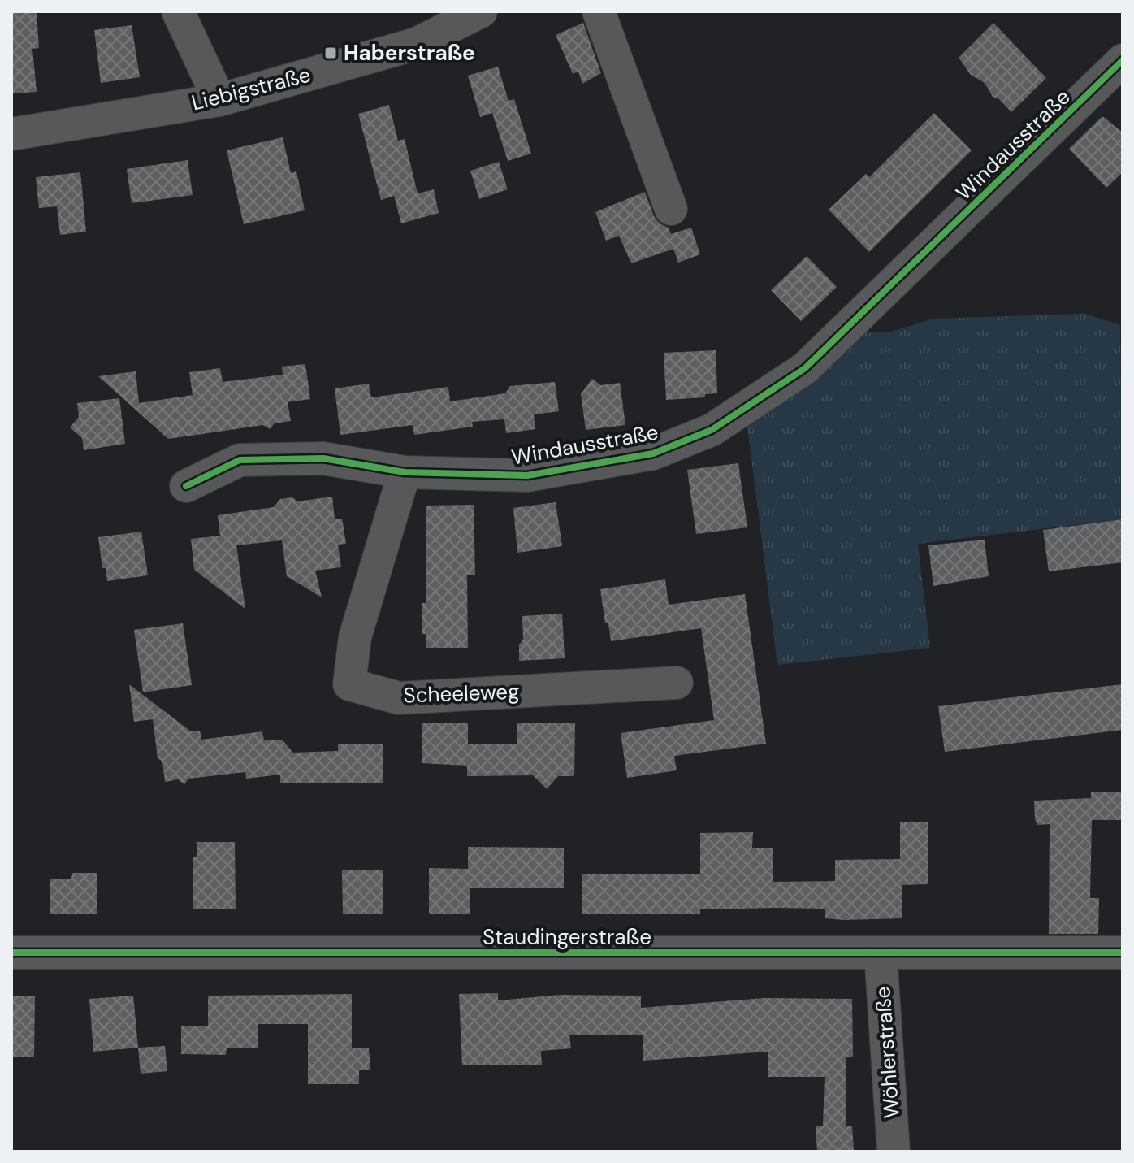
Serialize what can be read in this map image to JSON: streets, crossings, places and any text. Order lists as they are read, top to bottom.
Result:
{
  "streets": {
    "street": [
      "Liebigstraße",
      "Windausstraße",
      "Scheeleweg",
      "Staudingerstraße",
      "Wöhlerstraße"
    ]
  },
  "crossings": [
    ["Windausstraße", "Scheeleweg"],
    ["Staudingerstraße", "Wöhlerstraße"]
  ],
  "places": {
    "transit": ["Haberstraße"]
  }
}
